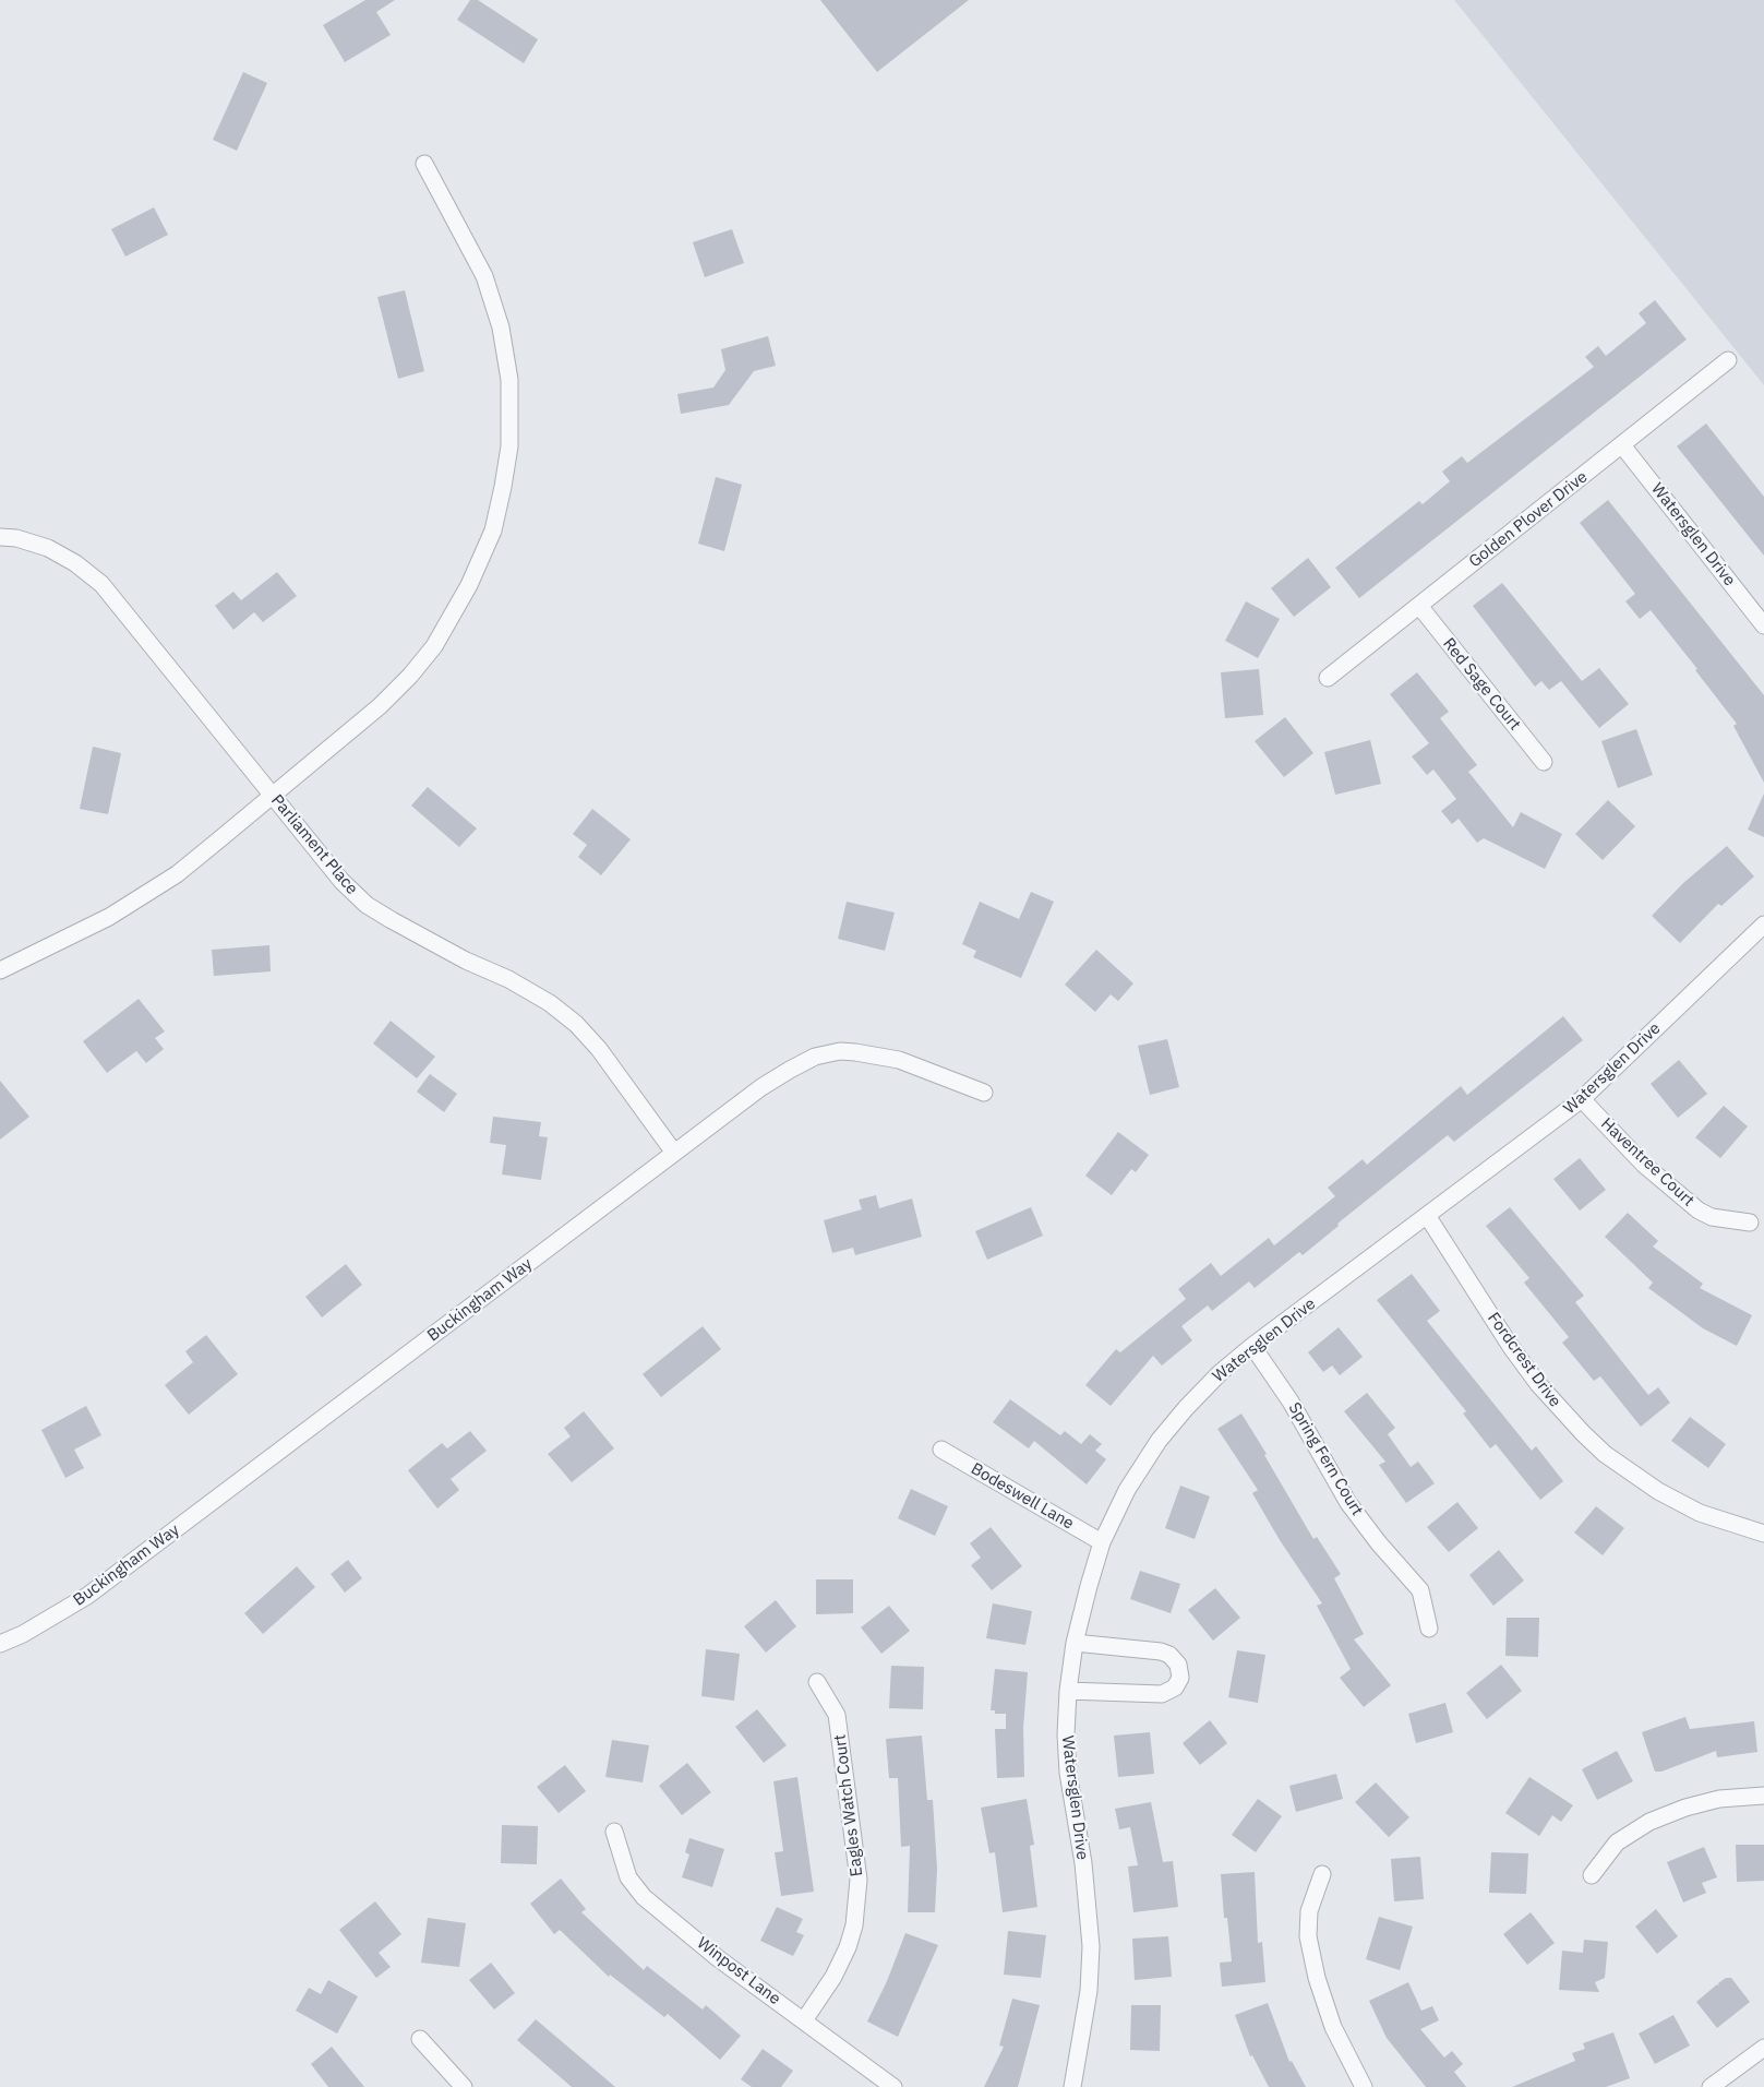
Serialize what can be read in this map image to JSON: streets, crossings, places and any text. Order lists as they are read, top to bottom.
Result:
{
  "streets": {
    "street": [
      "Golden Plover Drive",
      "Watersglen Drive",
      "Red Sage Court",
      "Parliament Place",
      "Haventree Court",
      "Buckingham Way",
      "Fordcrest Drive",
      "Spring Fern Court",
      "Bodeswell Lane",
      "Eagles Watch Court",
      "Winpost Lane"
    ]
  },
  "crossings": [
    ["Golden Plover Drive", "Watersglen Drive"],
    ["Golden Plover Drive", "Red Sage Court"],
    ["Watersglen Drive", "Haventree Court"],
    ["Watersglen Drive", "Fordcrest Drive"],
    ["Watersglen Drive", "Spring Fern Court"],
    ["Watersglen Drive", "Bodeswell Lane"],
    ["Parliament Place", "Buckingham Way"],
    ["Eagles Watch Court", "Winpost Lane"]
  ]
}
